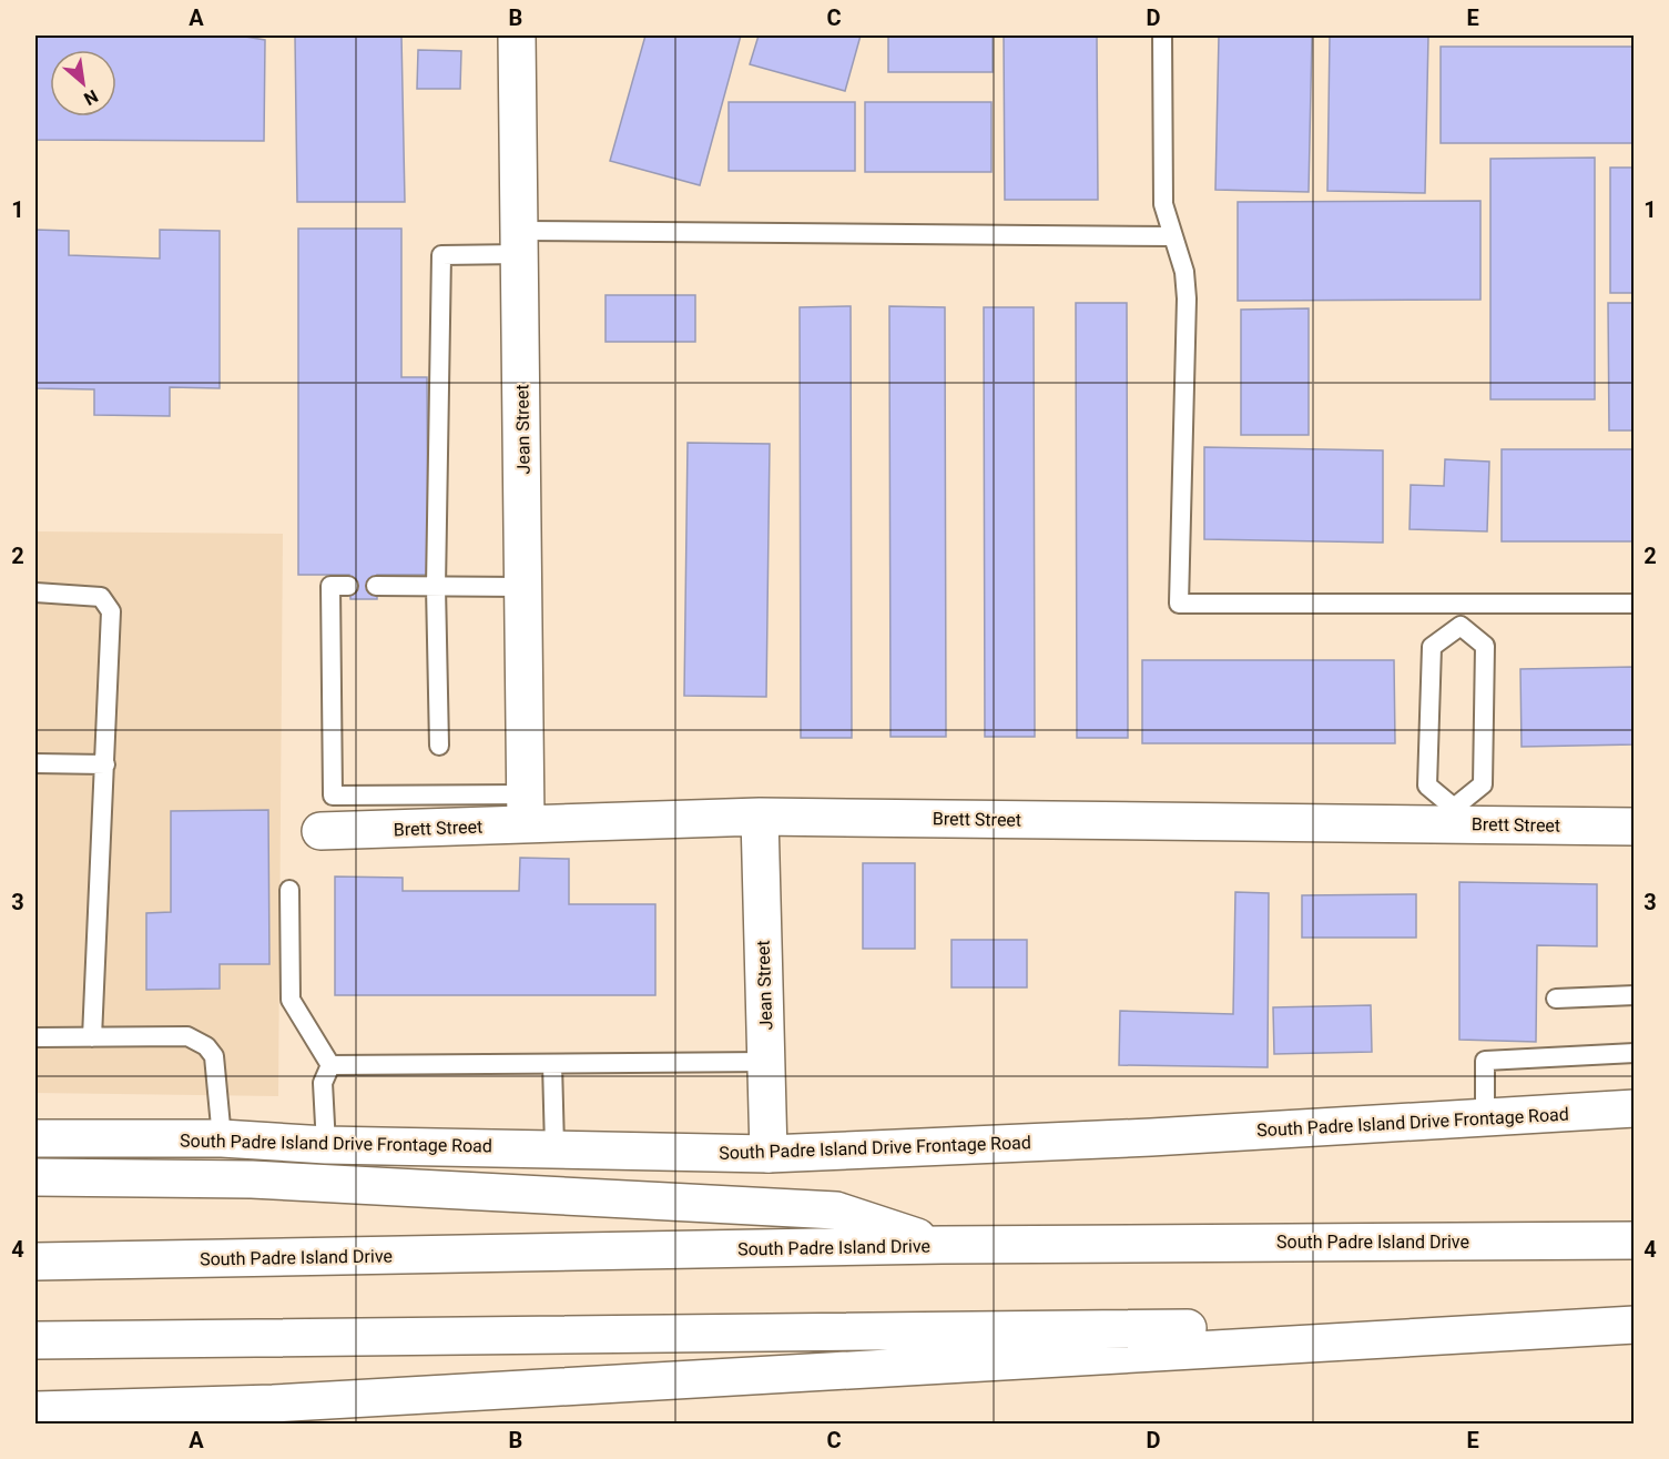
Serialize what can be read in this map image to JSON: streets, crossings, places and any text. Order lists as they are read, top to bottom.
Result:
{
  "streets": {
    "main road": [
      "Jean Street",
      "Brett Street",
      "South Padre Island Drive Frontage Road",
      "South Padre Island Drive"
    ]
  },
  "crossings": [
    ["Jean Street", "Brett Street"],
    ["Jean Street", "South Padre Island Drive Frontage Road"]
  ],
  "north": "bottom right",
  "grid": {
    "columns": [
      "A",
      "B",
      "C",
      "D",
      "E"
    ],
    "rows": [
      "1",
      "2",
      "3",
      "4"
    ]
  }
}
